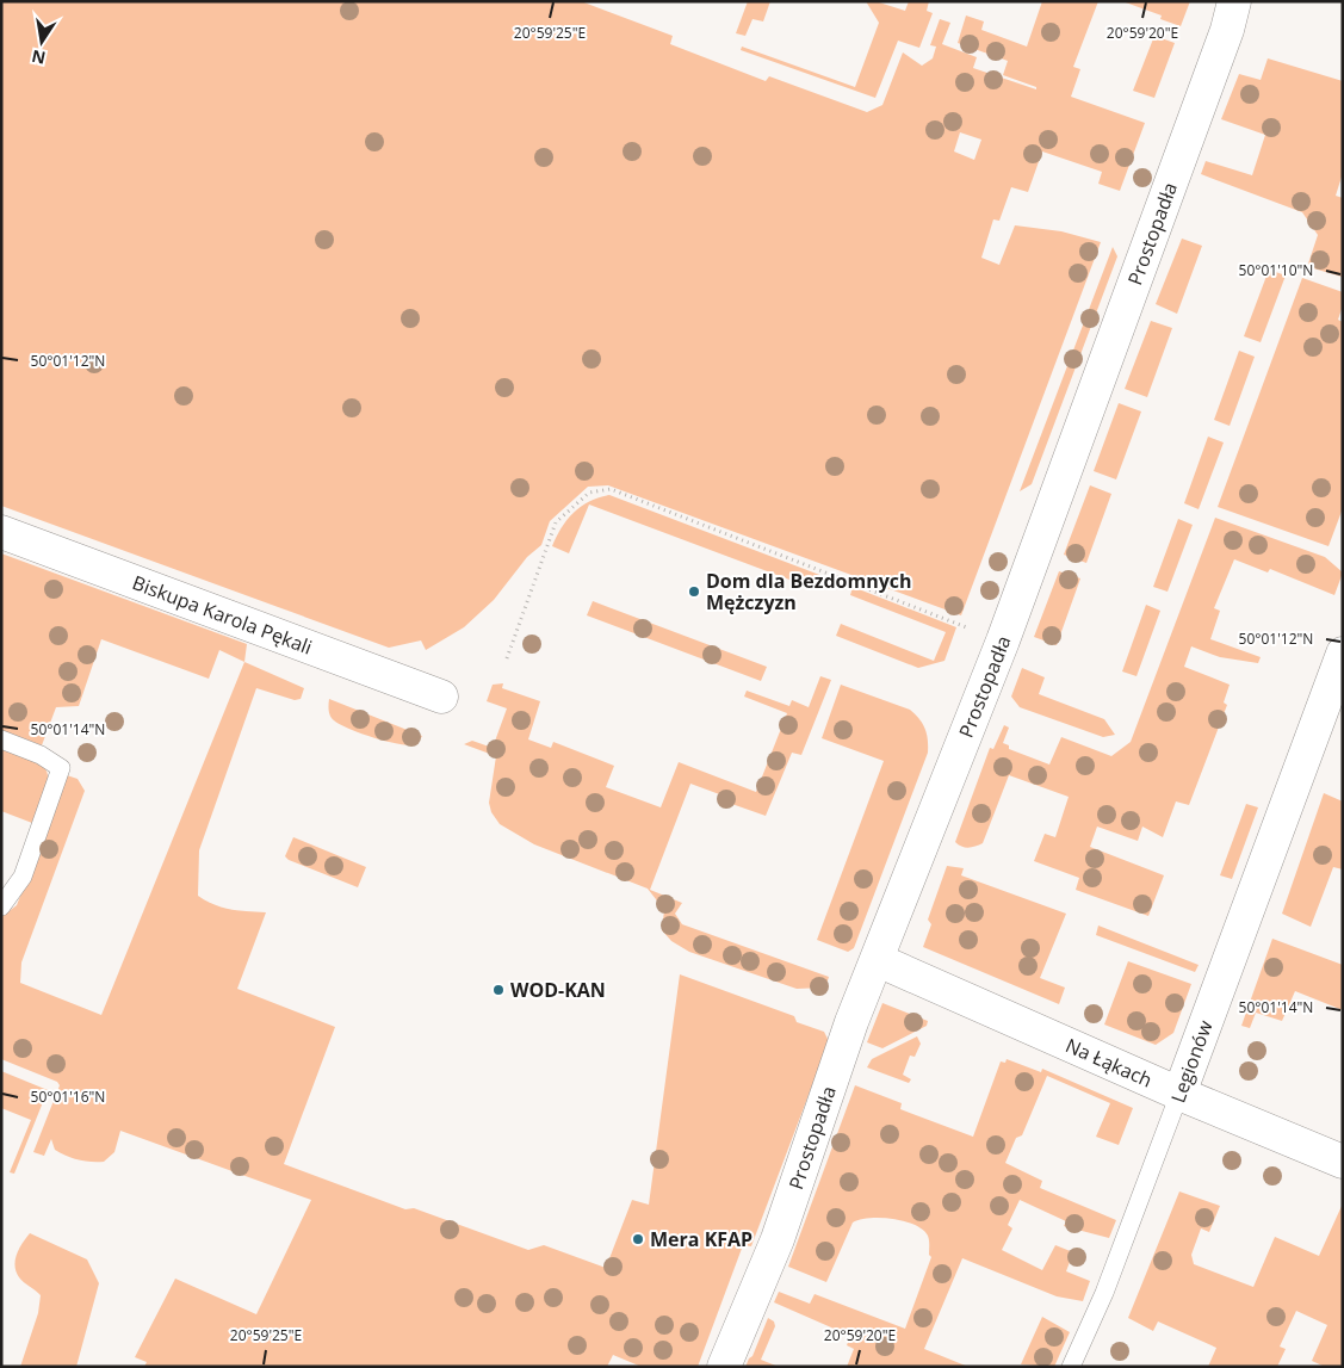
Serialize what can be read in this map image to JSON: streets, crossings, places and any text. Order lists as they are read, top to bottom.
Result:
{
  "streets": {
    "street": [
      "Prostopadła",
      "Biskupa Karola Pękali",
      "Legionów",
      "Na Łąkach"
    ]
  },
  "crossings": [
    ["Prostopadła", "Na Łąkach"],
    ["Legionów", "Na Łąkach"]
  ],
  "places": ["Dom dla Bezdomnych Mężczyzn", "WOD-KAN", "Mera KFAP"],
  "north": "bottom",
  "coordinates": [
    "20°59'25\"E",
    "20°59'20\"E",
    "50°01'10\"N",
    "50°01'12\"N",
    "50°01'14\"N",
    "50°01'16\"N"
  ]
}
